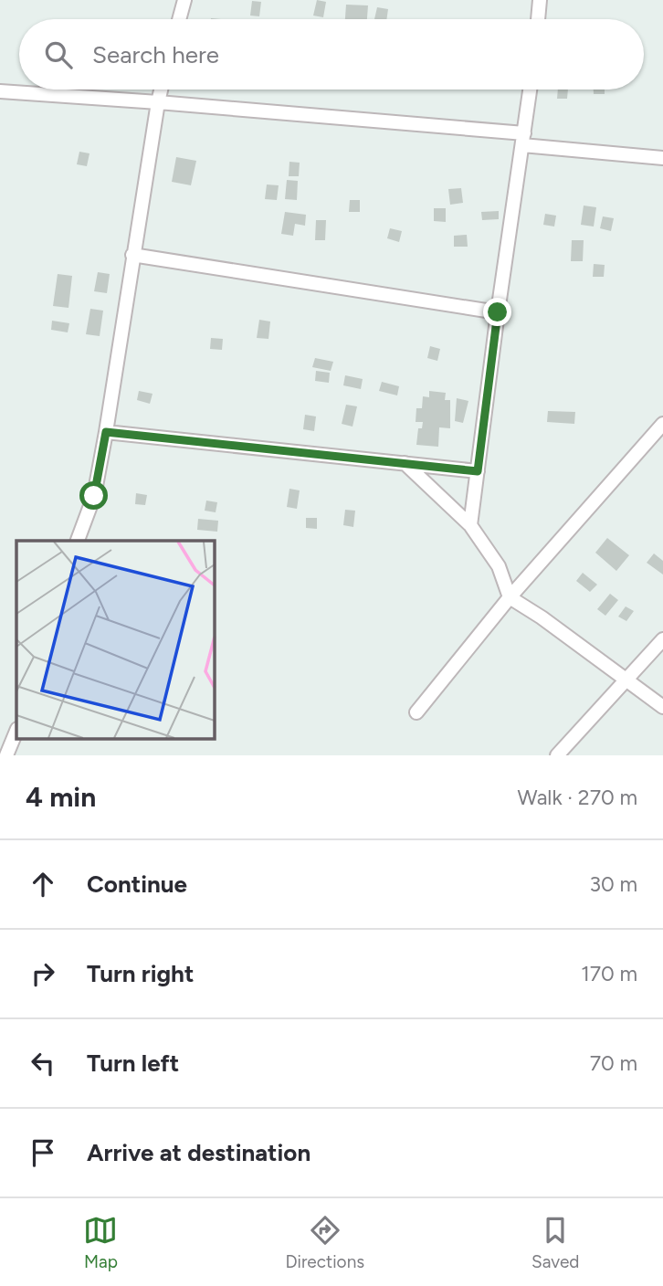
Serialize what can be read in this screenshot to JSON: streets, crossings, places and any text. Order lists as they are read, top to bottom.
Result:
{
  "page": {
    "search": "Search here",
    "heading": ["4 min", "Walk · 270 m"],
    "list": [
      ["Continue", "30 m"],
      ["Turn right", "170 m"],
      ["Turn left", "70 m"],
      "Arrive at destination"
    ],
    "nav": ["Map", "Directions", "Saved"]
  }
}
